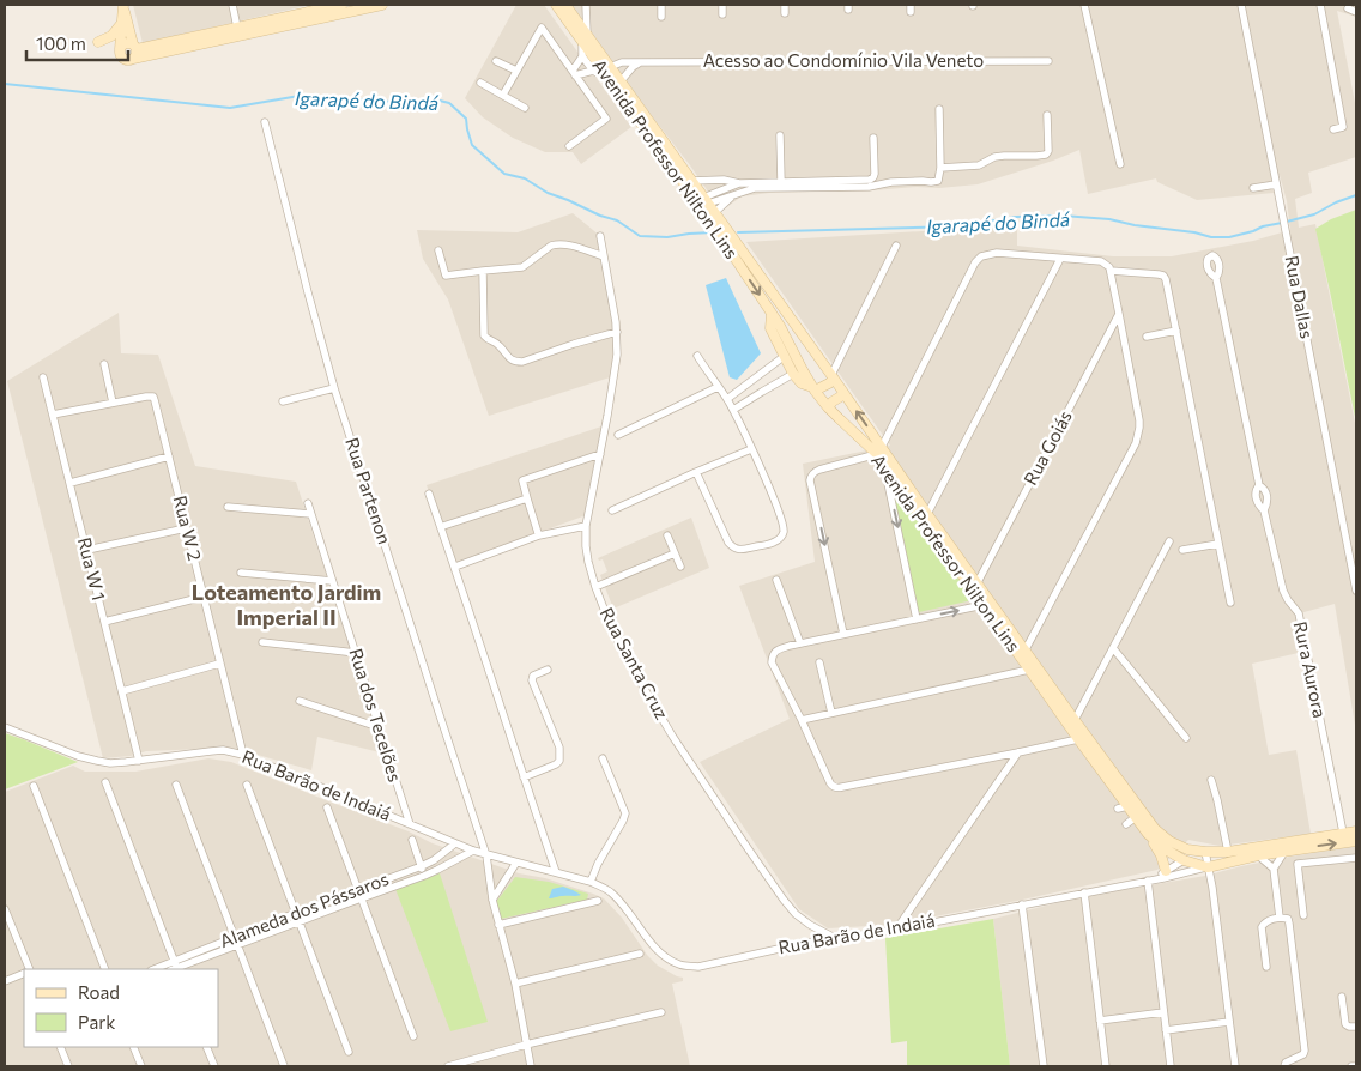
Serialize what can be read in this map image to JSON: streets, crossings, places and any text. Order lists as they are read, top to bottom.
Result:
{
  "streets": {
    "main road": ["Avenida Professor Nilton Lins"],
    "street": [
      "Acesso ao Condomínio Vila Veneto",
      "Rua Dallas",
      "Rua Goiás",
      "Rua Partenon",
      "Rua W 2",
      "Rua W 1",
      "Rua Santa Cruz",
      "Rura Aurora",
      "Rua dos Tecelões",
      "Rua Barão de Indaiá",
      "Alameda dos Pássaros"
    ]
  },
  "crossings": [
    ["Acesso ao Condomínio Vila Veneto", "Avenida Professor Nilton Lins"],
    ["Avenida Professor Nilton Lins", "Rua Goiás"],
    ["Avenida Professor Nilton Lins", "Rura Aurora"],
    ["Avenida Professor Nilton Lins", "Rua Barão de Indaiá"],
    ["Rua Partenon", "Rua Barão de Indaiá"],
    ["Rua W 2", "Rua Barão de Indaiá"],
    ["Rua W 1", "Rua Barão de Indaiá"],
    ["Rua Santa Cruz", "Rua Barão de Indaiá"],
    ["Rua dos Tecelões", "Rua Barão de Indaiá"],
    ["Rua Barão de Indaiá", "Alameda dos Pássaros"]
  ],
  "districts": ["Loteamento Jardim Imperial II"],
  "water": ["Igarapé do Bindá"],
  "legend": ["Road", "Park"],
  "scale_bar": "100 m"
}
